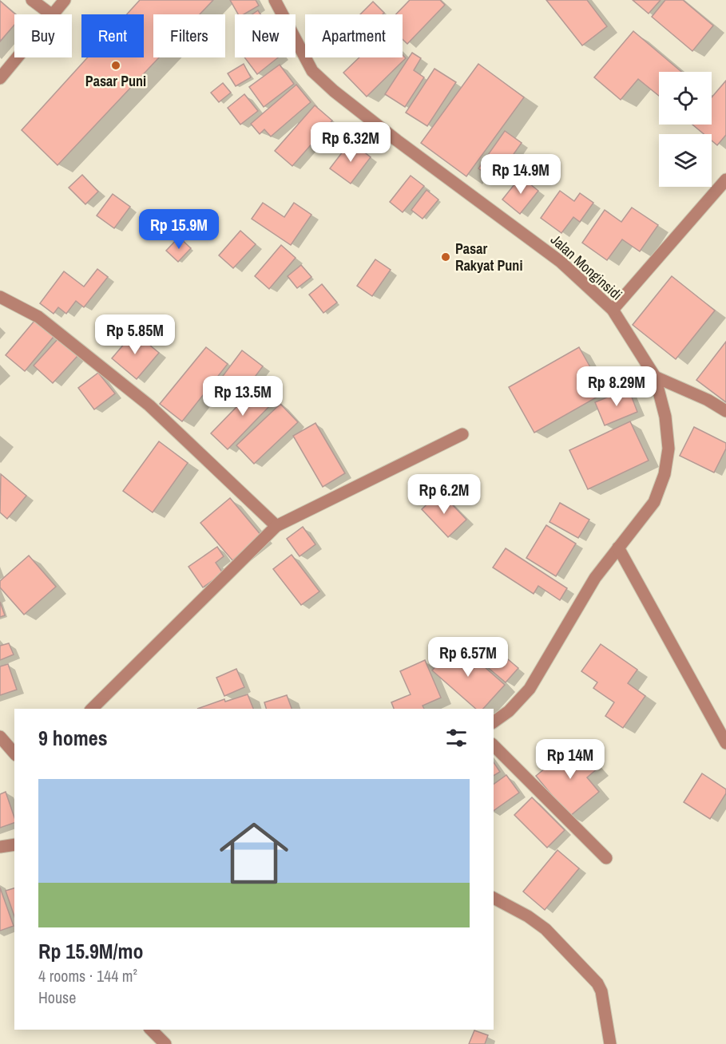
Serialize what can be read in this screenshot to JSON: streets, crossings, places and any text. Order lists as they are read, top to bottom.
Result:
{
  "streets": {
    "street": ["Jalan Monginsidi"]
  },
  "places": ["Pasar Puni", "Pasar Rakyat Puni"],
  "page": {
    "chip": [
      "Buy",
      "Rent",
      "Filters",
      "New",
      "Apartment"
    ],
    "price": [
      "Rp 6.32M",
      "Rp 14.9M",
      "Rp 15.9M",
      "Rp 5.85M",
      "Rp 8.29M",
      "Rp 13.5M",
      "Rp 6.2M",
      "Rp 6.57M",
      "Rp 14M"
    ],
    "heading": "9 homes",
    "list": [
      {
        "name": "Rp 15.9M/mo",
        "note": "4 rooms · 144 m² · House"
      }
    ]
  }
}
